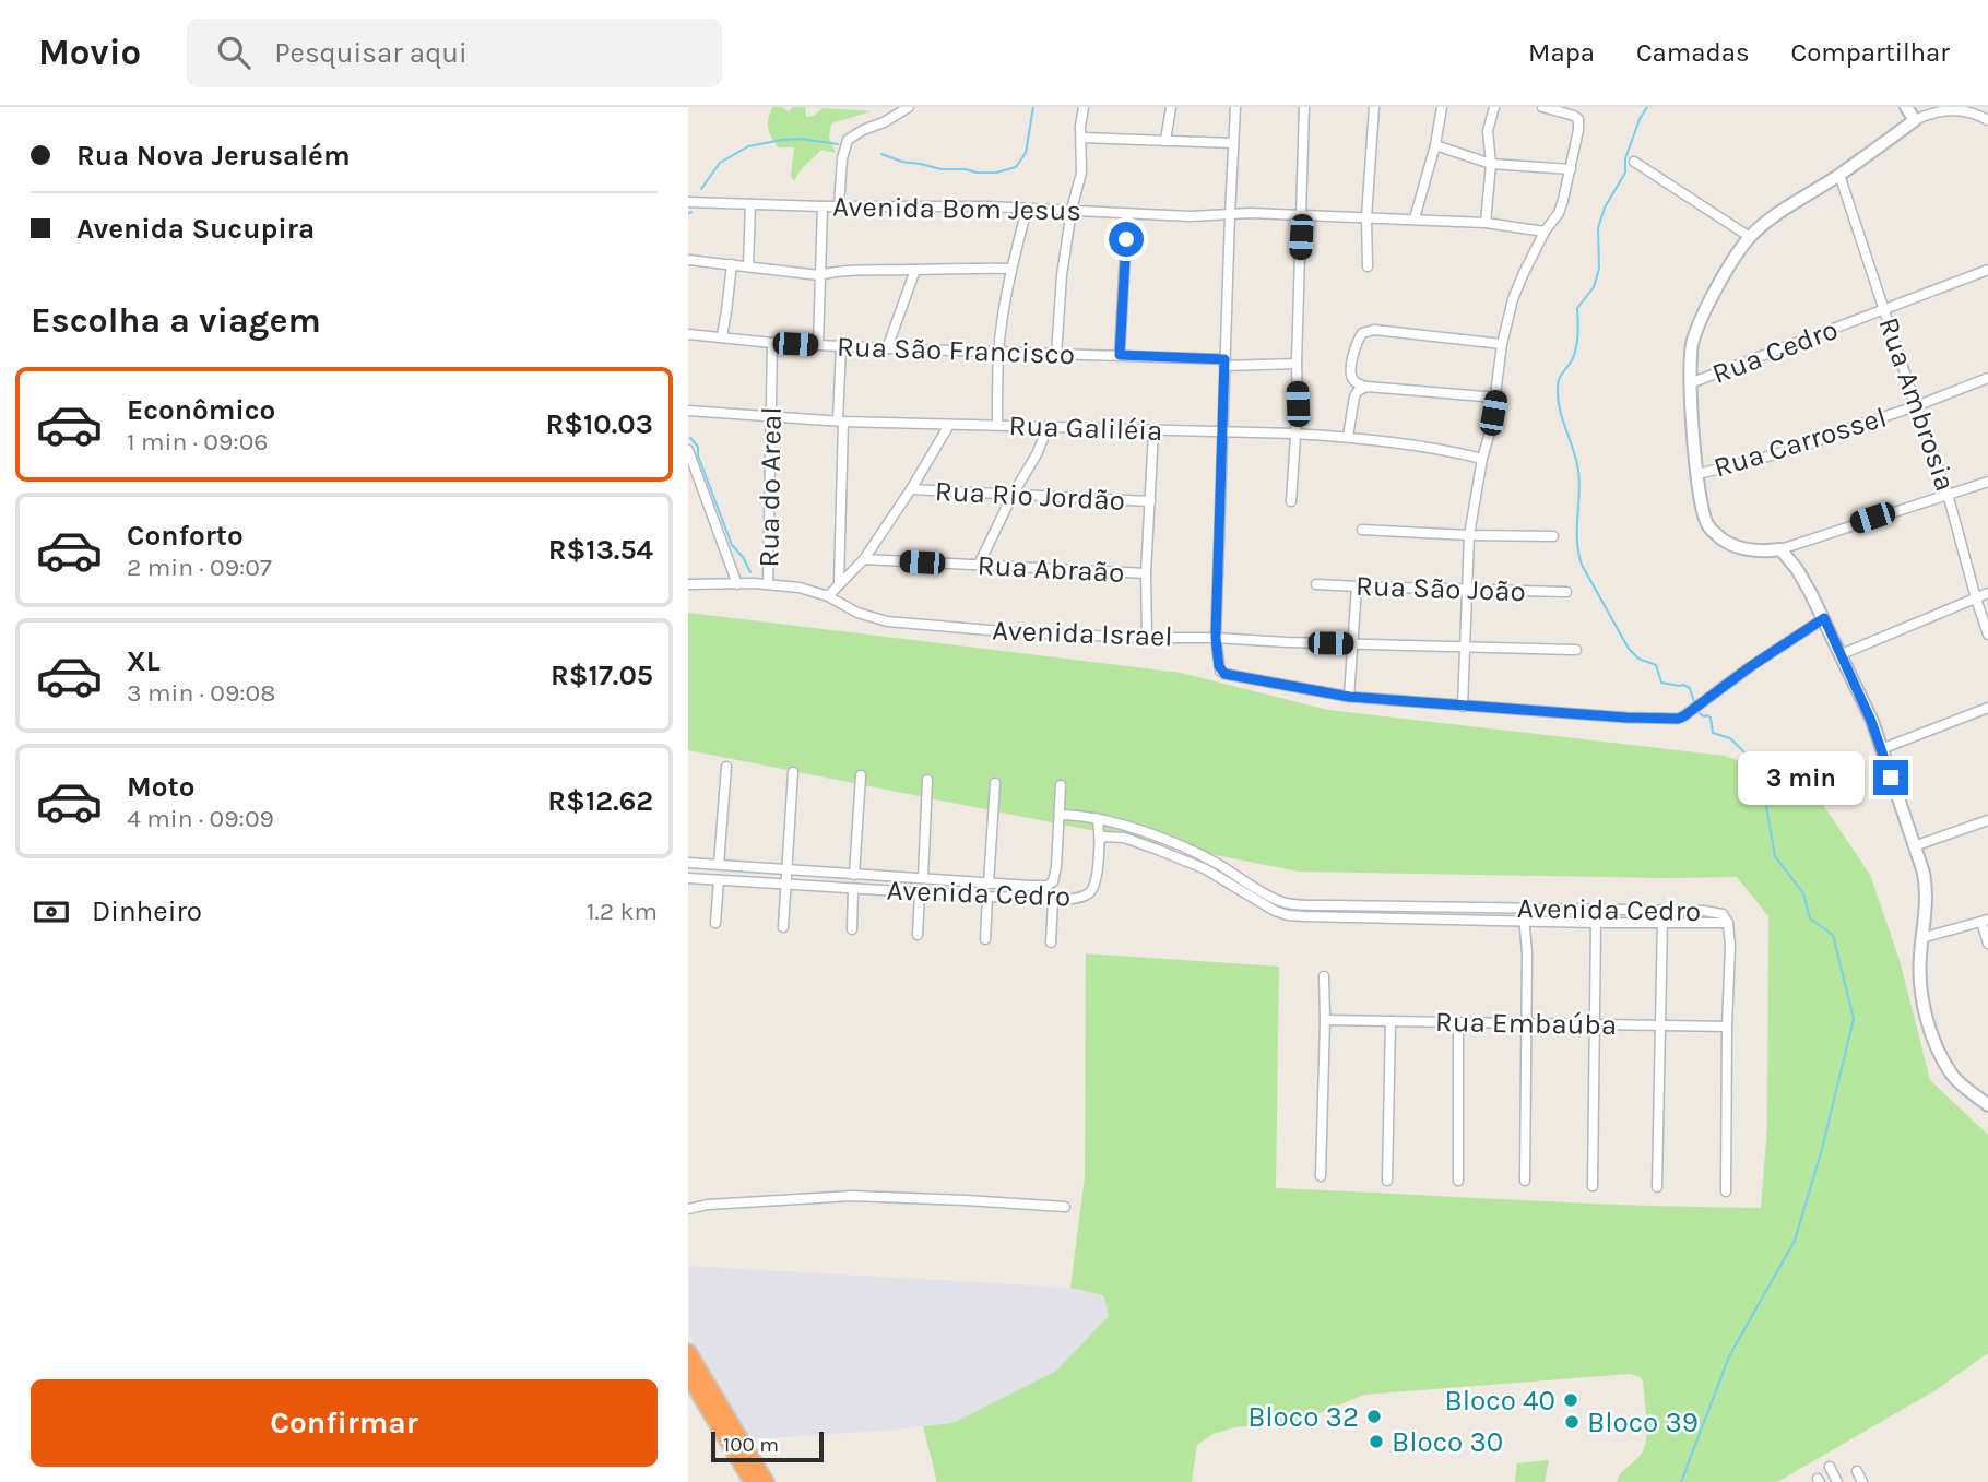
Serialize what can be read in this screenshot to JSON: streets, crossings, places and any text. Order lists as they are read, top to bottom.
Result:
{
  "streets": {
    "street": [
      "Avenida Bom Jesus",
      "Rua São Francisco",
      "Rua Cedro",
      "Rua Ambrosia",
      "Rua Galiléia",
      "Rua Carrossel",
      "Rua do Areal",
      "Rua Rio Jordão",
      "Rua Abraão",
      "Rua São João",
      "Avenida Israel",
      "Avenida Cedro",
      "Rua Embaúba"
    ]
  },
  "crossings": [
    ["Rua São Francisco", "Rua do Areal"],
    ["Rua Cedro", "Rua Ambrosia"],
    ["Rua Ambrosia", "Rua Carrossel"],
    ["Rua Galiléia", "Rua do Areal"],
    ["Rua do Areal", "Avenida Israel"]
  ],
  "places": [
    "Bloco 40",
    "Bloco 32",
    "Bloco 39",
    "Bloco 30"
  ],
  "scale_bar": "100 m",
  "page": {
    "header": "Movio",
    "search": "Pesquisar aqui",
    "nav": ["Mapa", "Camadas", "Compartilhar"],
    "banner": ["Rua Nova Jerusalém", "Avenida Sucupira"],
    "heading": "Escolha a viagem",
    "list": [
      {
        "name": "Econômico",
        "note": "1 min · 09:06",
        "value": "R$10.03"
      },
      {
        "name": "Conforto",
        "note": "2 min · 09:07",
        "value": "R$13.54"
      },
      {
        "name": "XL",
        "note": "3 min · 09:08",
        "value": "R$17.05"
      },
      {
        "name": "Moto",
        "note": "4 min · 09:09",
        "value": "R$12.62"
      }
    ],
    "bubble": "3 min",
    "pay": ["Dinheiro", "1.2 km"],
    "buttons": "Confirmar",
    "scale": "100 m"
  }
}
